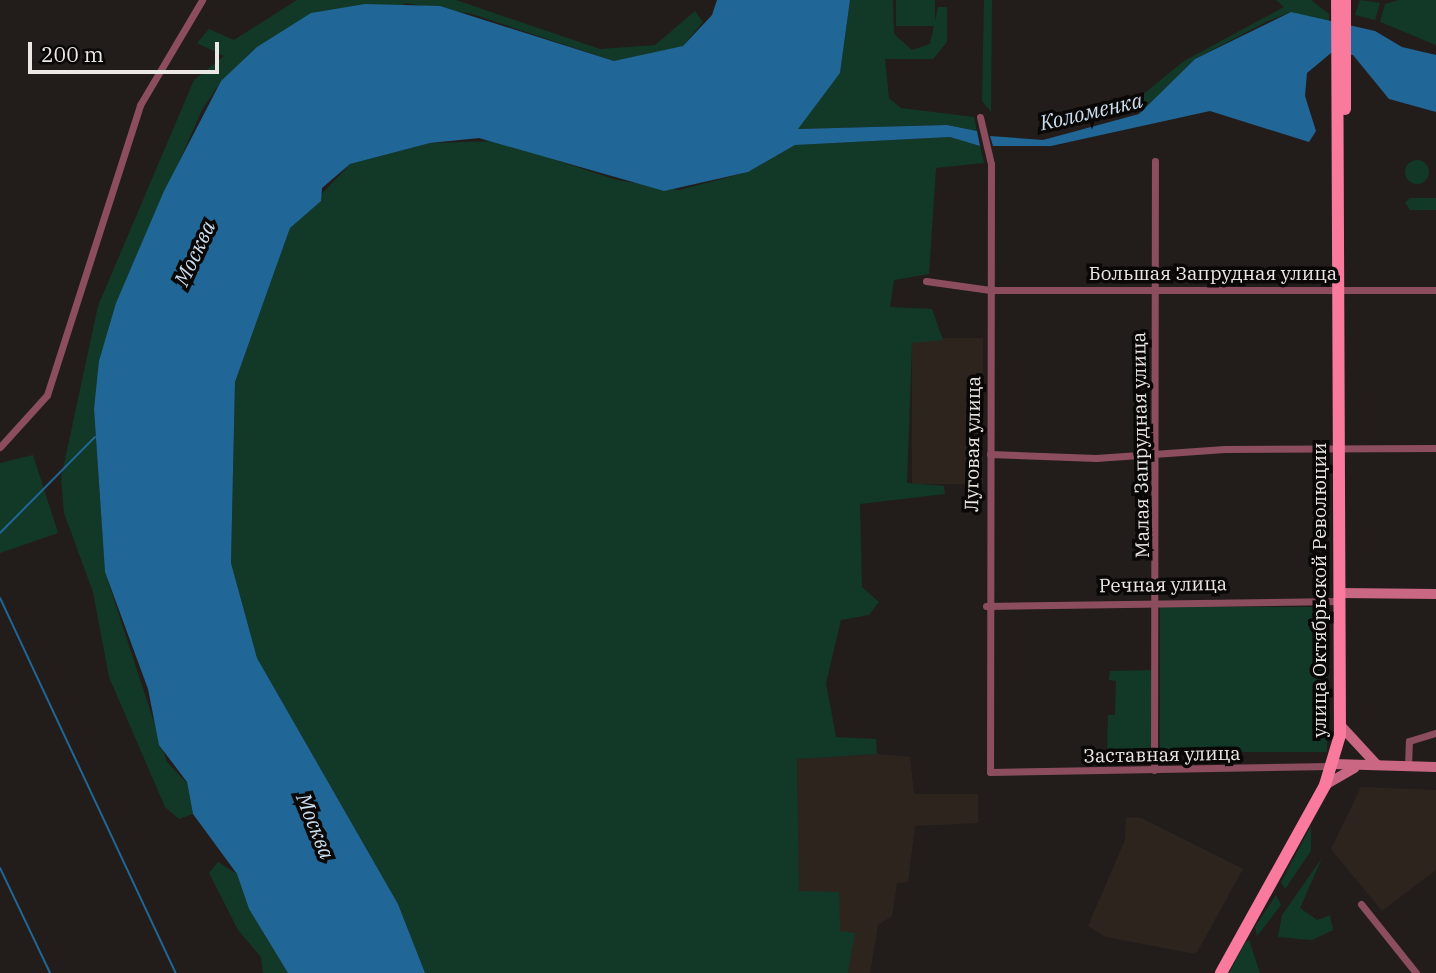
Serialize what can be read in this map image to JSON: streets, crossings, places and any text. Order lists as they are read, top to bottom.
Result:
{
  "streets": {
    "main road": ["Речная улица", "улица Октябрьской Революции"],
    "street": [
      "Большая Запрудная улица",
      "Луговая улица",
      "Малая Запрудная улица",
      "Заставная улица"
    ]
  },
  "crossings": [
    ["Большая Запрудная улица", "Луговая улица"],
    ["Большая Запрудная улица", "Малая Запрудная улица"],
    ["Большая Запрудная улица", "улица Октябрьской Революции"],
    ["Луговая улица", "Речная улица"],
    ["Луговая улица", "Заставная улица"],
    ["Малая Запрудная улица", "Речная улица"],
    ["Малая Запрудная улица", "Заставная улица"],
    ["Речная улица", "улица Октябрьской Революции"],
    ["улица Октябрьской Революции", "Заставная улица"]
  ],
  "water": ["Коломенка", "Москва"],
  "scale_bar": "200 m"
}
